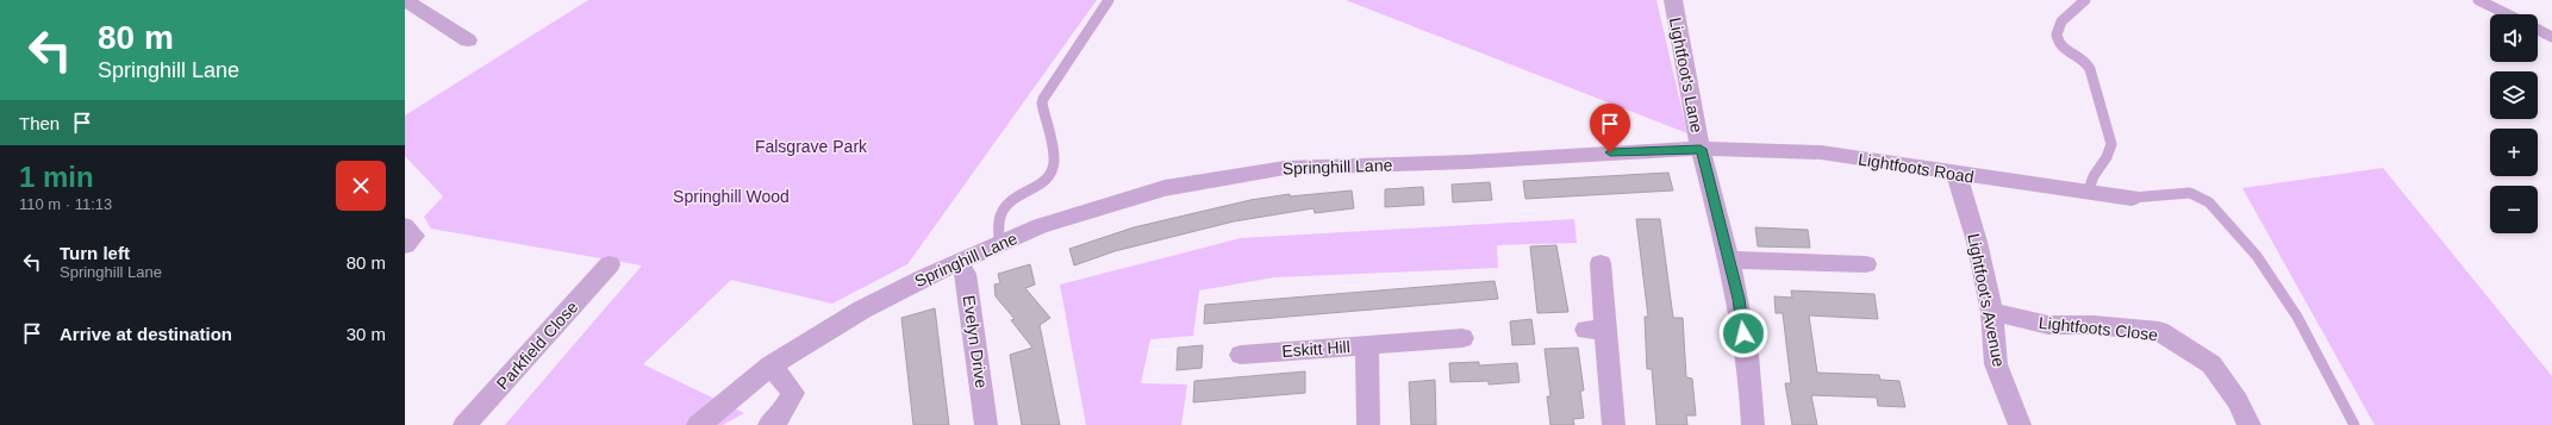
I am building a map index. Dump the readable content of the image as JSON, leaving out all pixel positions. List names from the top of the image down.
{
  "streets": {
    "street": [
      "Lightfoot's Lane",
      "Springhill Lane",
      "Lightfoots Road",
      "Lightfoot's Avenue",
      "Lightfoots Close",
      "Evelyn Drive",
      "Parkfield Close",
      "Eskitt Hill"
    ]
  },
  "crossings": [
    ["Lightfoot's Lane", "Springhill Lane"],
    ["Lightfoot's Lane", "Lightfoots Road"],
    ["Springhill Lane", "Lightfoots Road"],
    ["Springhill Lane", "Evelyn Drive"],
    ["Lightfoots Road", "Lightfoot's Avenue"],
    ["Lightfoot's Avenue", "Lightfoots Close"]
  ],
  "parks": ["Falsgrave Park", "Springhill Wood"],
  "page": {
    "turn": ["80 m", "Springhill Lane"],
    "map_buttons": ["+", "−"],
    "then": "Then",
    "heading": ["1 min", "110 m · 11:13"],
    "list": [
      {
        "name": "Turn left",
        "note": "Springhill Lane",
        "value": "80 m"
      },
      {
        "name": "Arrive at destination",
        "value": "30 m"
      }
    ]
  }
}
